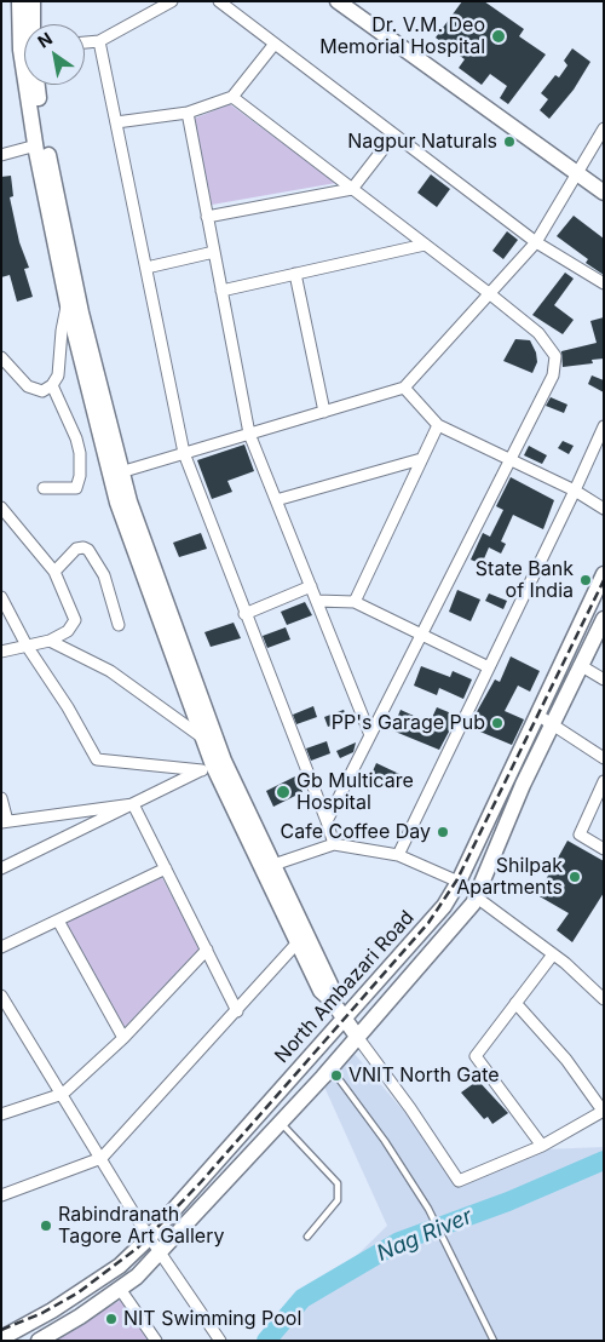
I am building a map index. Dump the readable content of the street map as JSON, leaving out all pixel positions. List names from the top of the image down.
{
  "streets": {
    "street": ["North Ambazari Road"]
  },
  "water": ["Nag River"],
  "places": [
    "Dr. V.M. Deo Memorial Hospital",
    "Nagpur Naturals",
    "State Bank of India",
    "PP's Garage Pub",
    "Gb Multicare Hospital",
    "Cafe Coffee Day",
    "Shilpak Apartments",
    "VNIT North Gate",
    "Rabindranath Tagore Art Gallery",
    "NIT Swimming Pool"
  ],
  "north": "top left"
}
